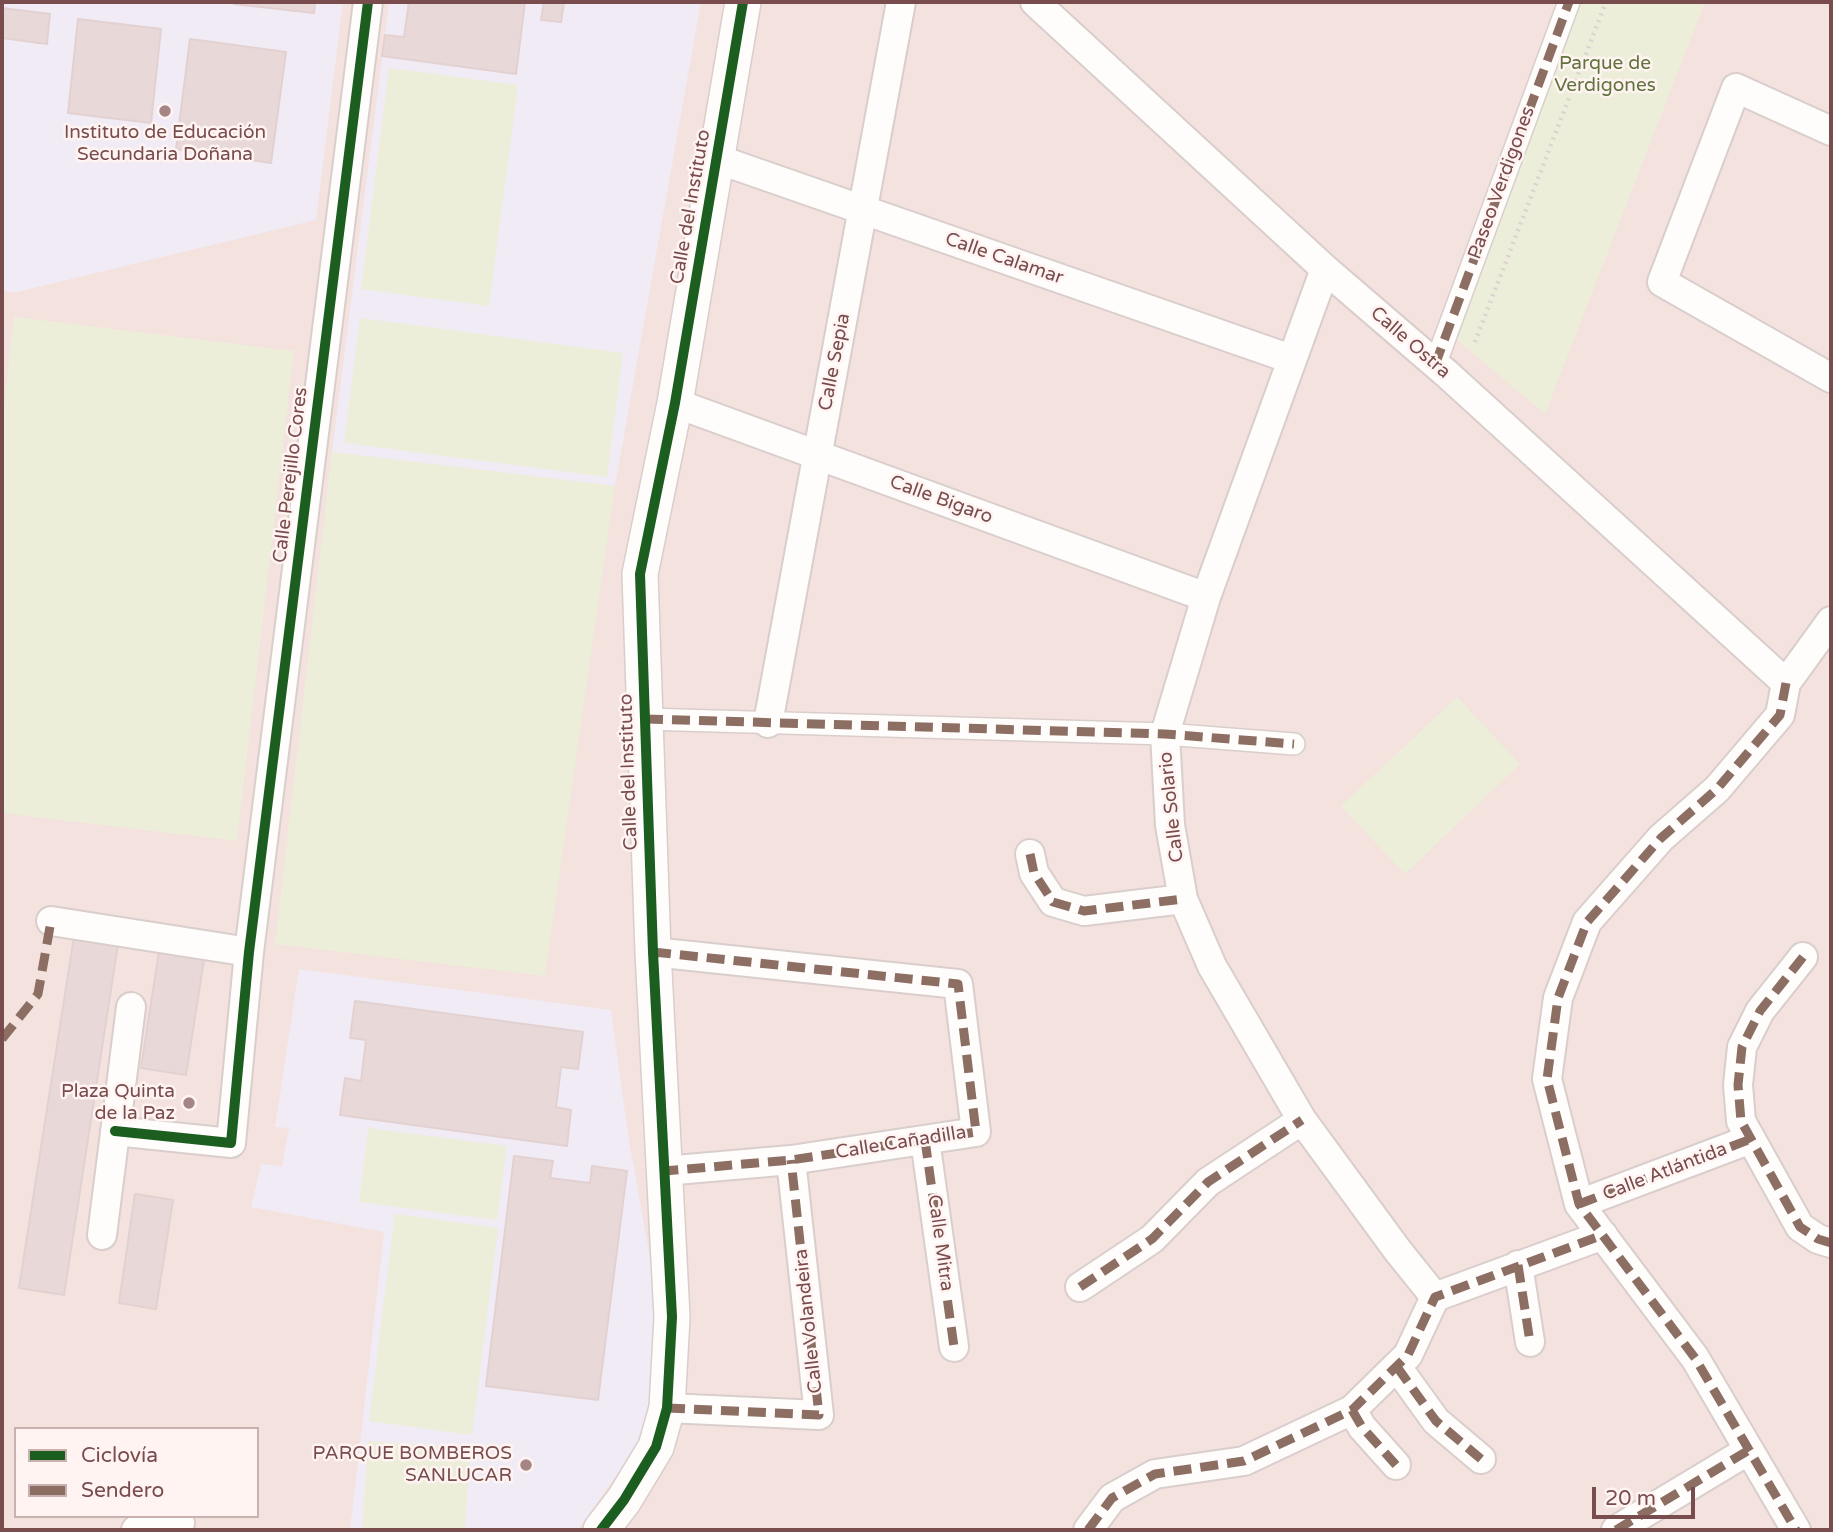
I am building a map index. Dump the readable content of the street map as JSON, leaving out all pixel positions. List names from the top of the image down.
{
  "streets": {
    "street": [
      "Paseo Verdigones",
      "Calle del Instituto",
      "Calle Calamar",
      "Calle Ostra",
      "Calle Sepia",
      "Calle Perejillo Cores",
      "Calle Bigaro",
      "Calle Solario",
      "Calle Cañadilla",
      "Calle Atlántida",
      "Calle Mitra",
      "Calle Volandeira"
    ]
  },
  "crossings": [
    ["Paseo Verdigones", "Calle Ostra"],
    ["Calle del Instituto", "Calle Calamar"],
    ["Calle del Instituto", "Calle Bigaro"],
    ["Calle del Instituto", "Calle Cañadilla"],
    ["Calle del Instituto", "Calle Volandeira"],
    ["Calle Calamar", "Calle Sepia"],
    ["Calle Calamar", "Calle Solario"],
    ["Calle Ostra", "Calle Solario"],
    ["Calle Sepia", "Calle Bigaro"],
    ["Calle Bigaro", "Calle Solario"],
    ["Calle Cañadilla", "Calle Mitra"],
    ["Calle Cañadilla", "Calle Volandeira"]
  ],
  "parks": ["Parque de Verdigones"],
  "places": ["Instituto de Educación Secundaria Doñana", "Plaza Quinta de la Paz", "PARQUE BOMBEROS SANLUCAR"],
  "legend": ["Ciclovía", "Sendero"],
  "scale_bar": "20 m"
}
